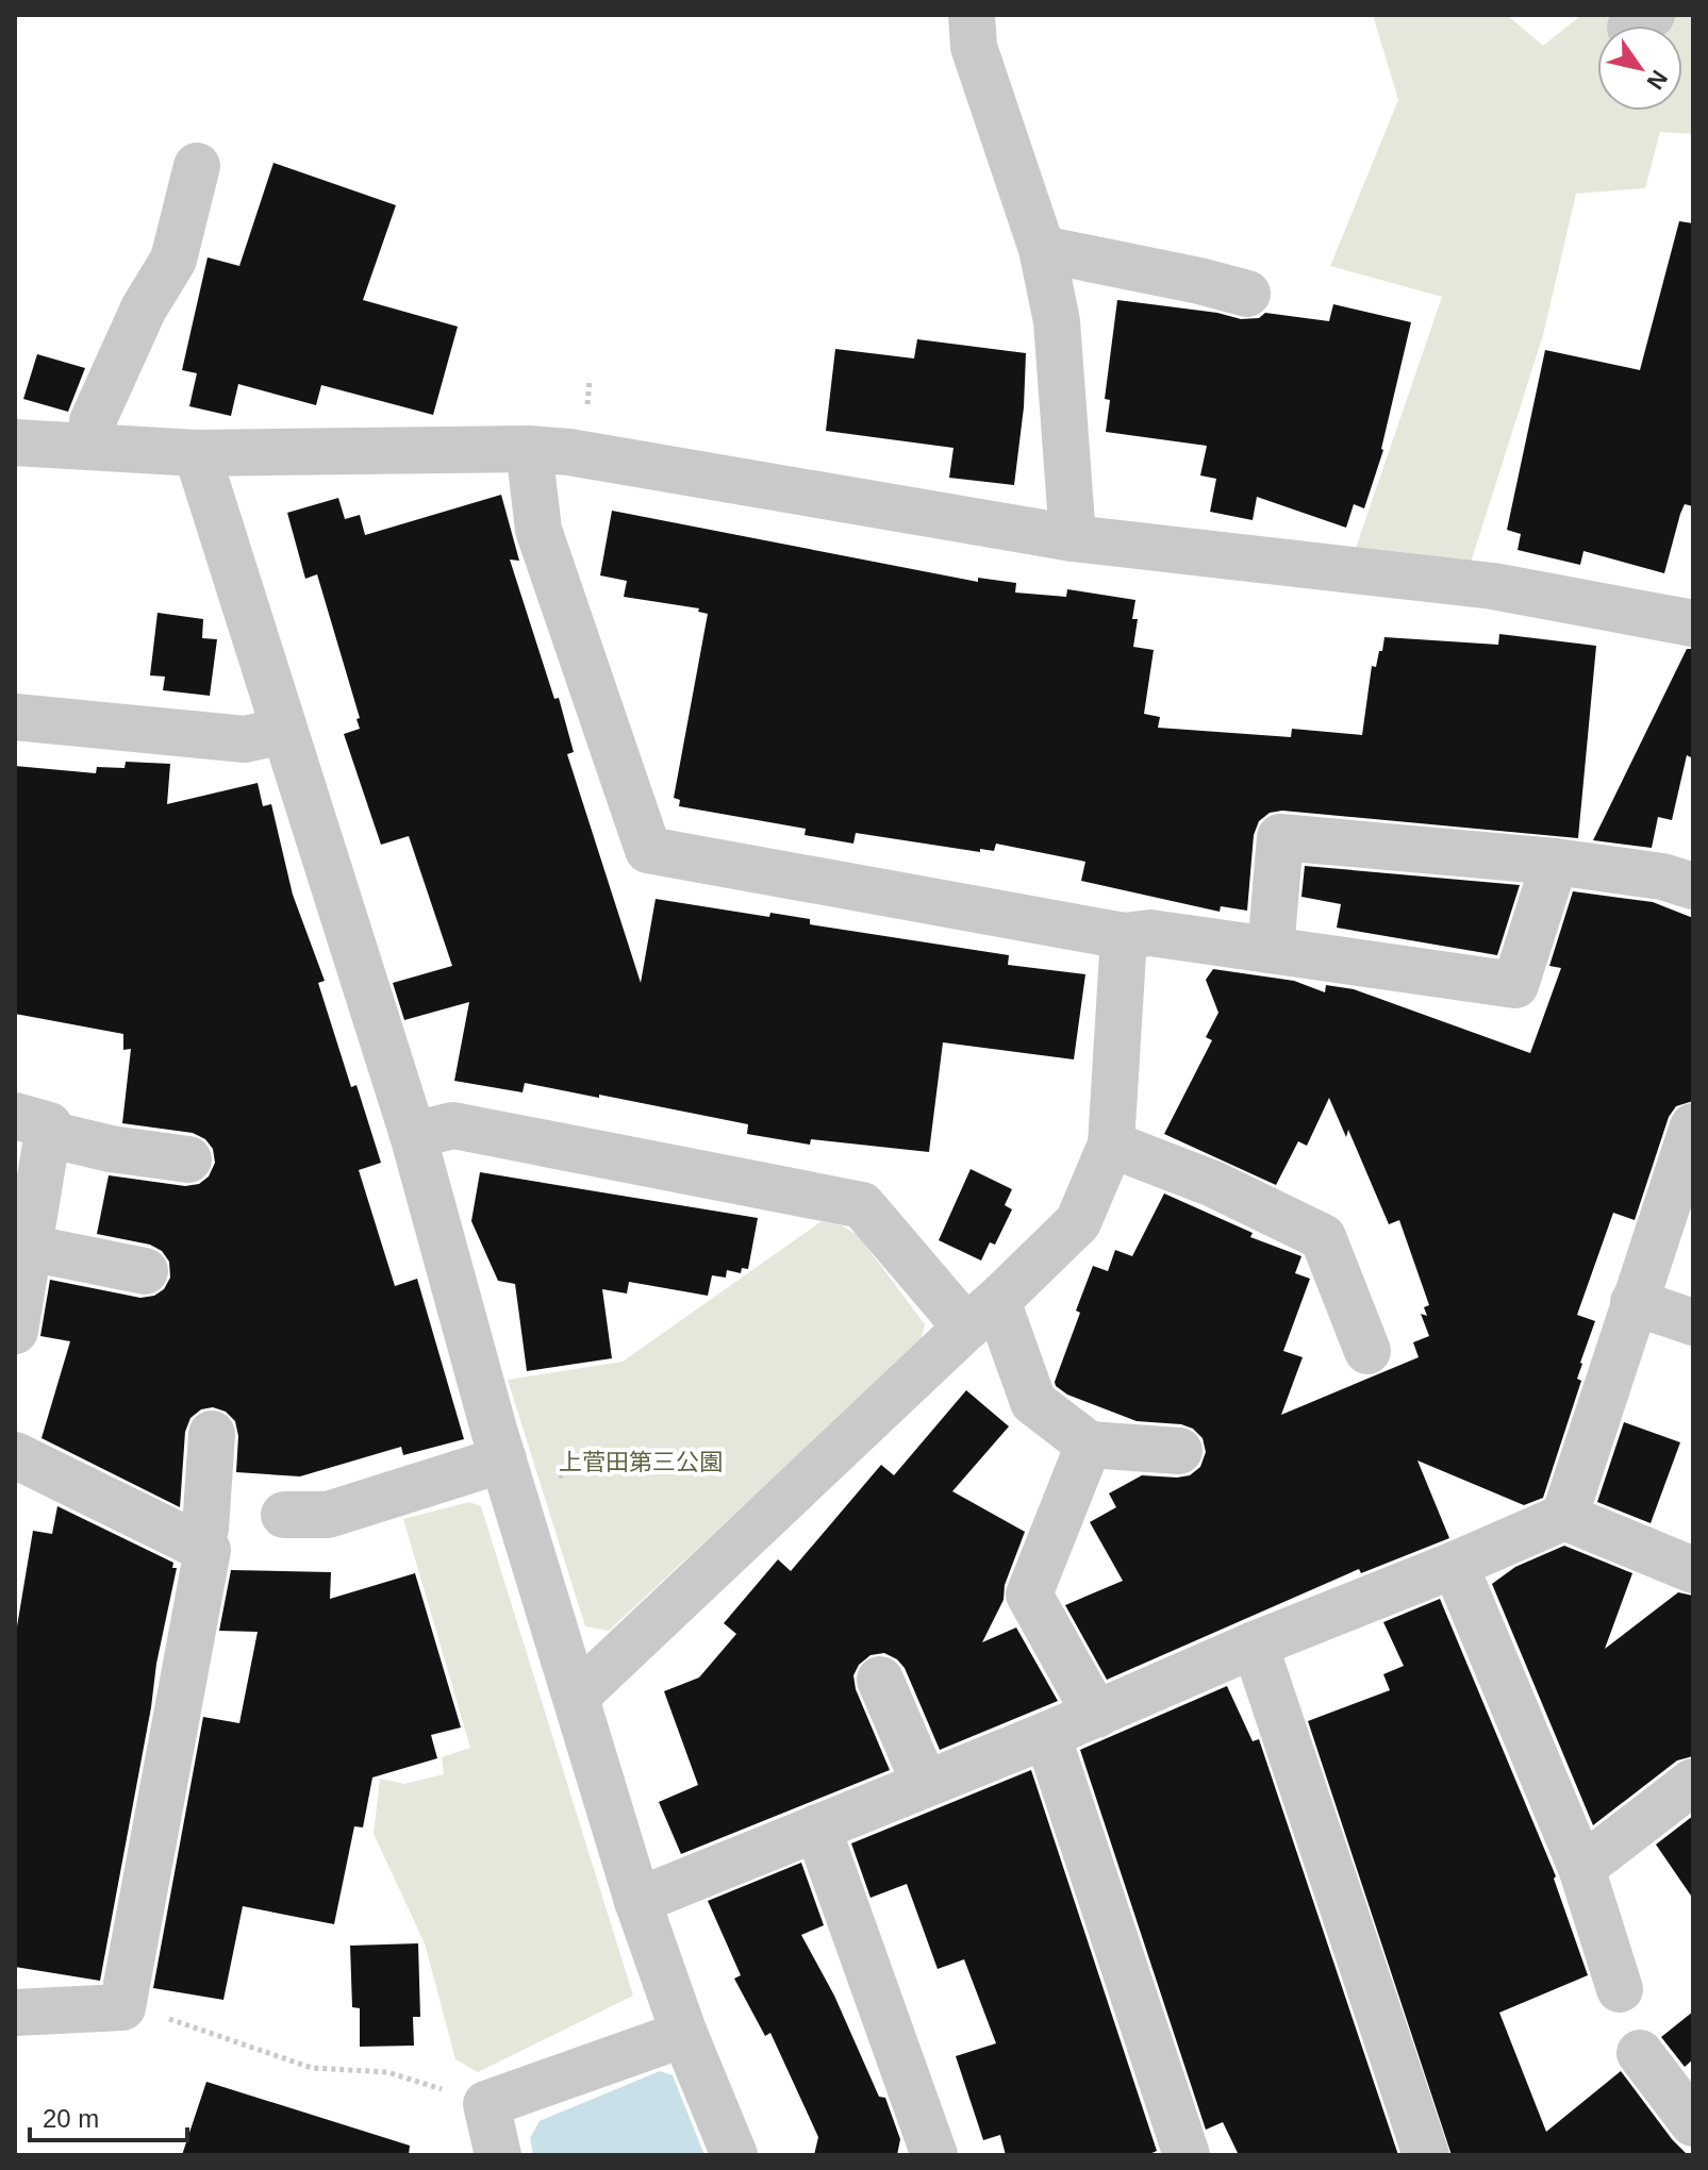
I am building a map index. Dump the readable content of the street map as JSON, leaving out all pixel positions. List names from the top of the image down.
{
  "parks": ["上菅田第三公園"],
  "scale_bar": "20 m",
  "north": "bottom right"
}
